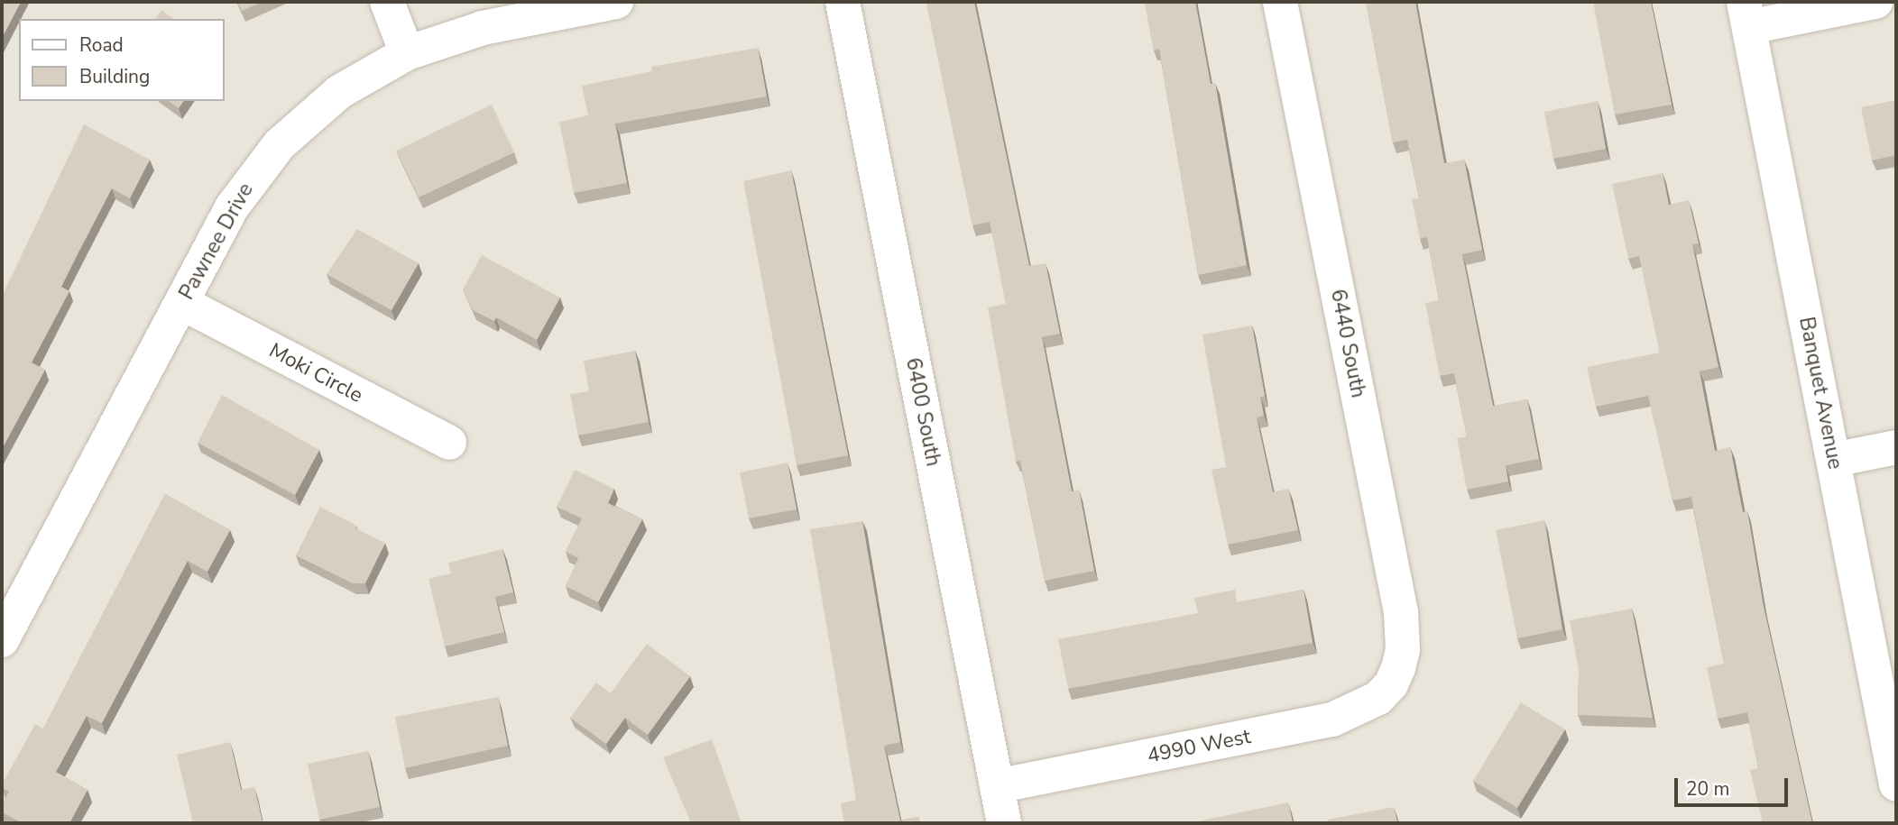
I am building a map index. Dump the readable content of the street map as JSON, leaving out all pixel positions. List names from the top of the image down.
{
  "streets": {
    "street": [
      "Pawnee Drive",
      "6440 South",
      "Moki Circle",
      "Banquet Avenue",
      "6400 South",
      "4990 West"
    ]
  },
  "crossings": [
    ["Pawnee Drive", "Moki Circle"],
    ["6440 South", "4990 West"],
    ["6400 South", "4990 West"]
  ],
  "legend": ["Road", "Building"],
  "scale_bar": "20 m"
}
